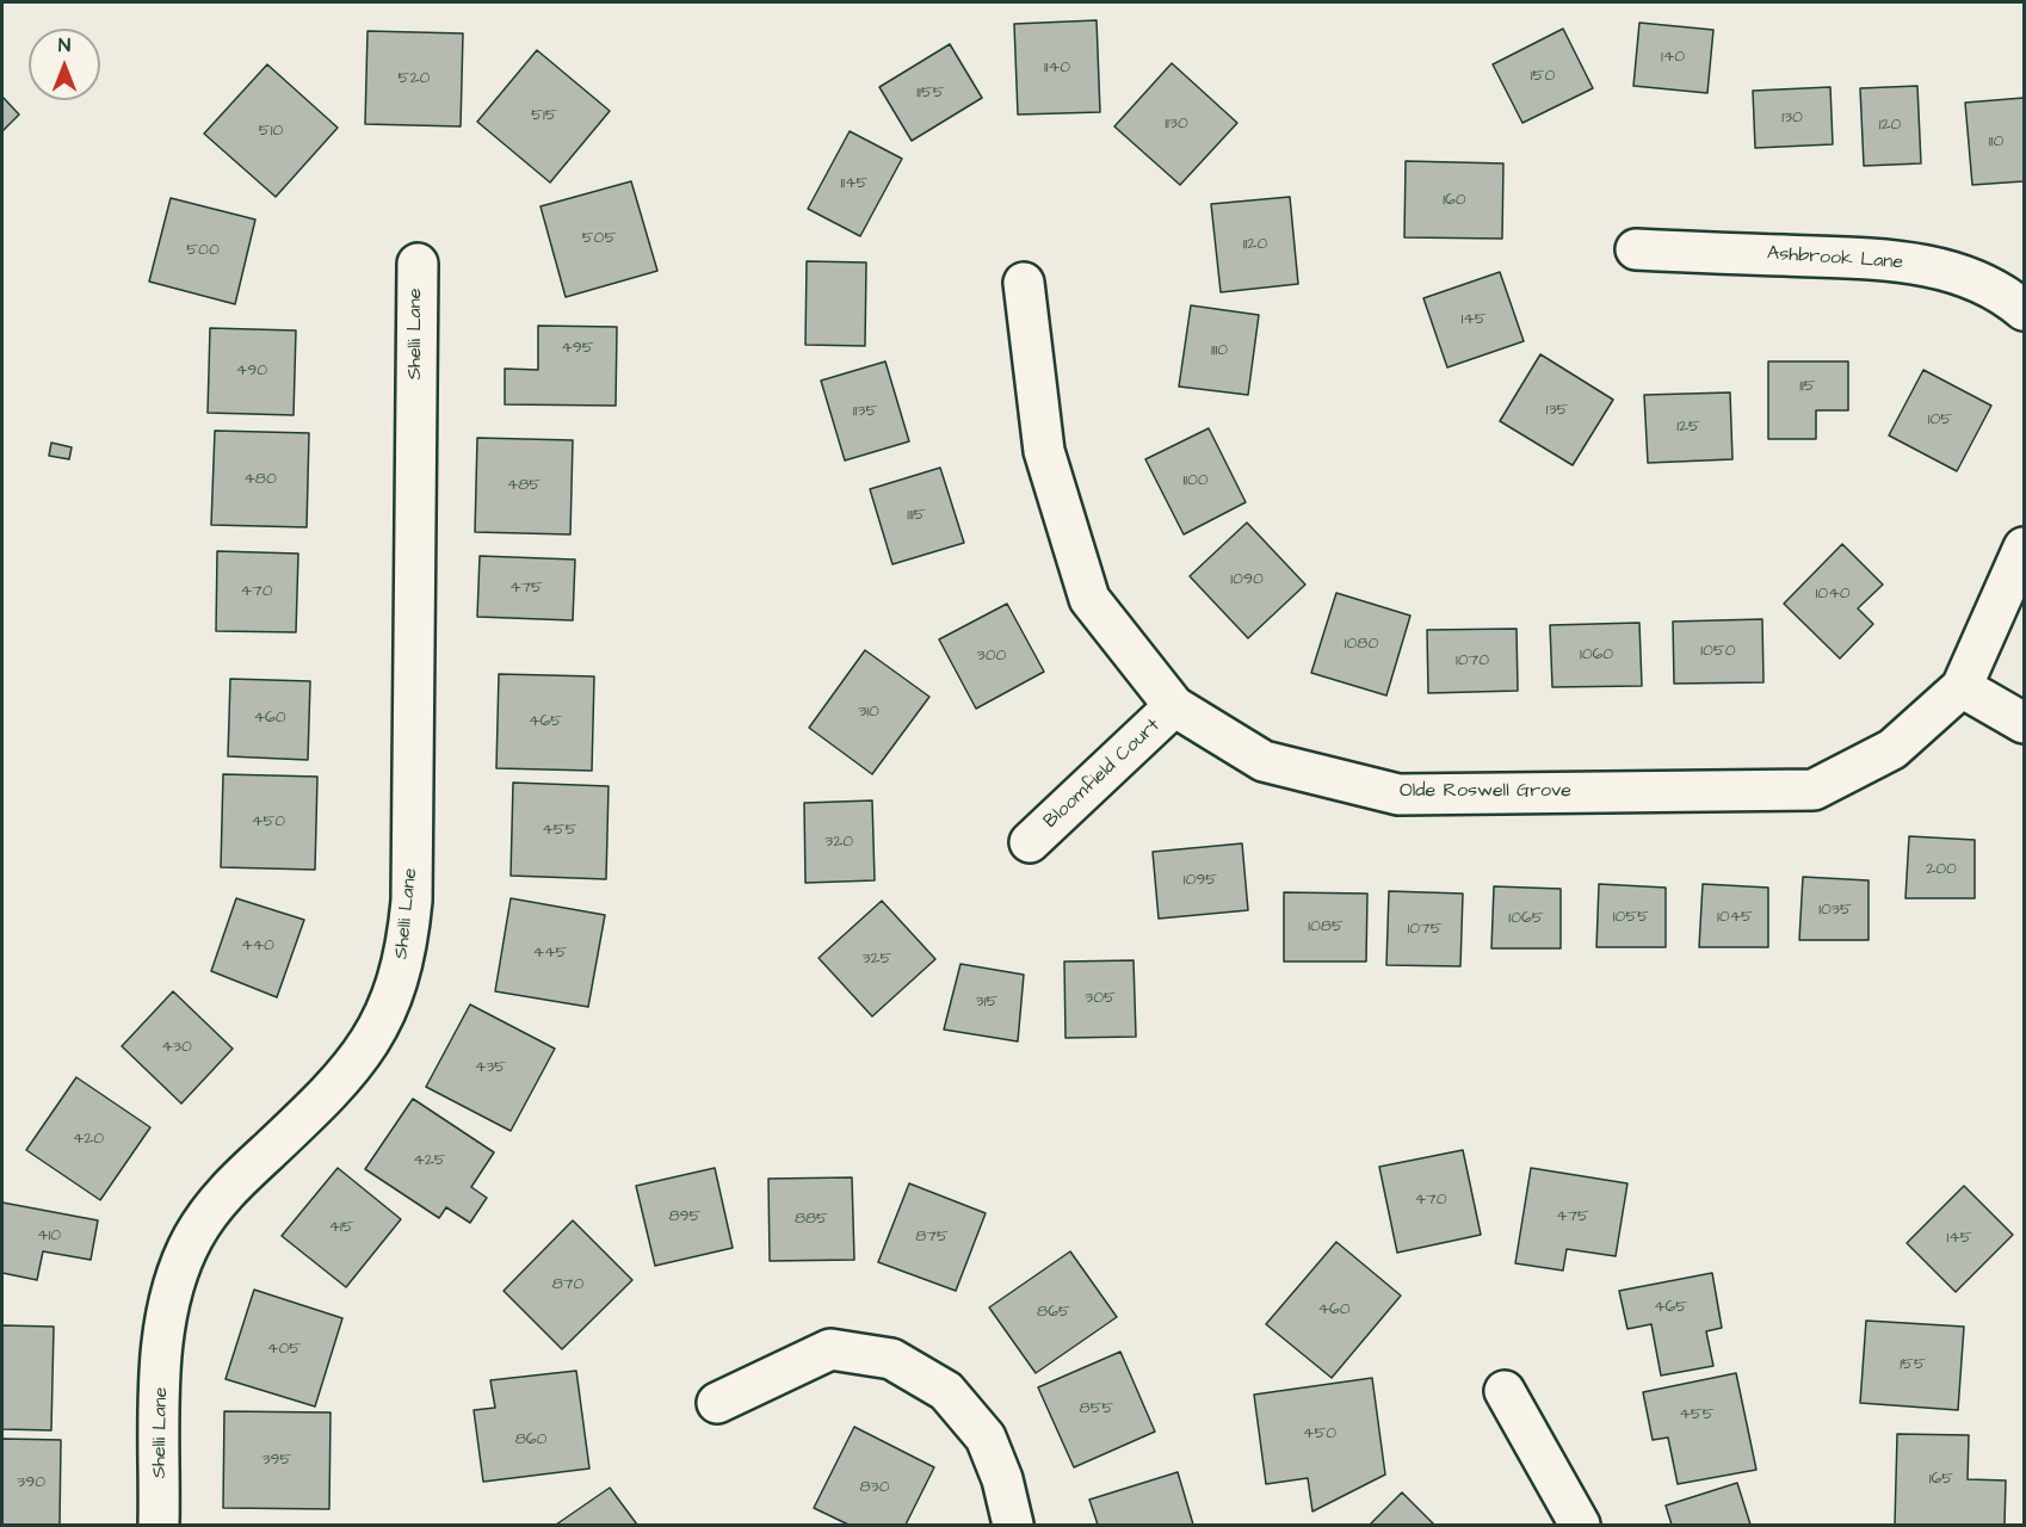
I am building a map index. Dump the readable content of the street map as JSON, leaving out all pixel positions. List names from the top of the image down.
{
  "streets": {
    "street": [
      "Ashbrook Lane",
      "Shelli Lane",
      "Bloomfield Court",
      "Olde Roswell Grove"
    ]
  },
  "crossings": [
    ["Bloomfield Court", "Olde Roswell Grove"]
  ],
  "house_numbers": [
    "140",
    "1140",
    "150",
    "520",
    "1155",
    "515",
    "130",
    "1130",
    "120",
    "510",
    "110",
    "1145",
    "160",
    "505",
    "1120",
    "500",
    "145",
    "495",
    "1110",
    "490",
    "115",
    "135",
    "1135",
    "105",
    "125",
    "480",
    "1100",
    "485",
    "1115",
    "1090",
    "475",
    "470",
    "1040",
    "1080",
    "1050",
    "1060",
    "300",
    "1070",
    "310",
    "460",
    "465",
    "450",
    "455",
    "320",
    "200",
    "1095",
    "1035",
    "1055",
    "1045",
    "1065",
    "1085",
    "1075",
    "440",
    "445",
    "325",
    "305",
    "315",
    "430",
    "435",
    "420",
    "425",
    "470",
    "895",
    "475",
    "885",
    "415",
    "410",
    "875",
    "145",
    "870",
    "465",
    "460",
    "865",
    "405",
    "155",
    "855",
    "455",
    "450",
    "860",
    "395",
    "165",
    "390",
    "830"
  ],
  "north": "top"
}
